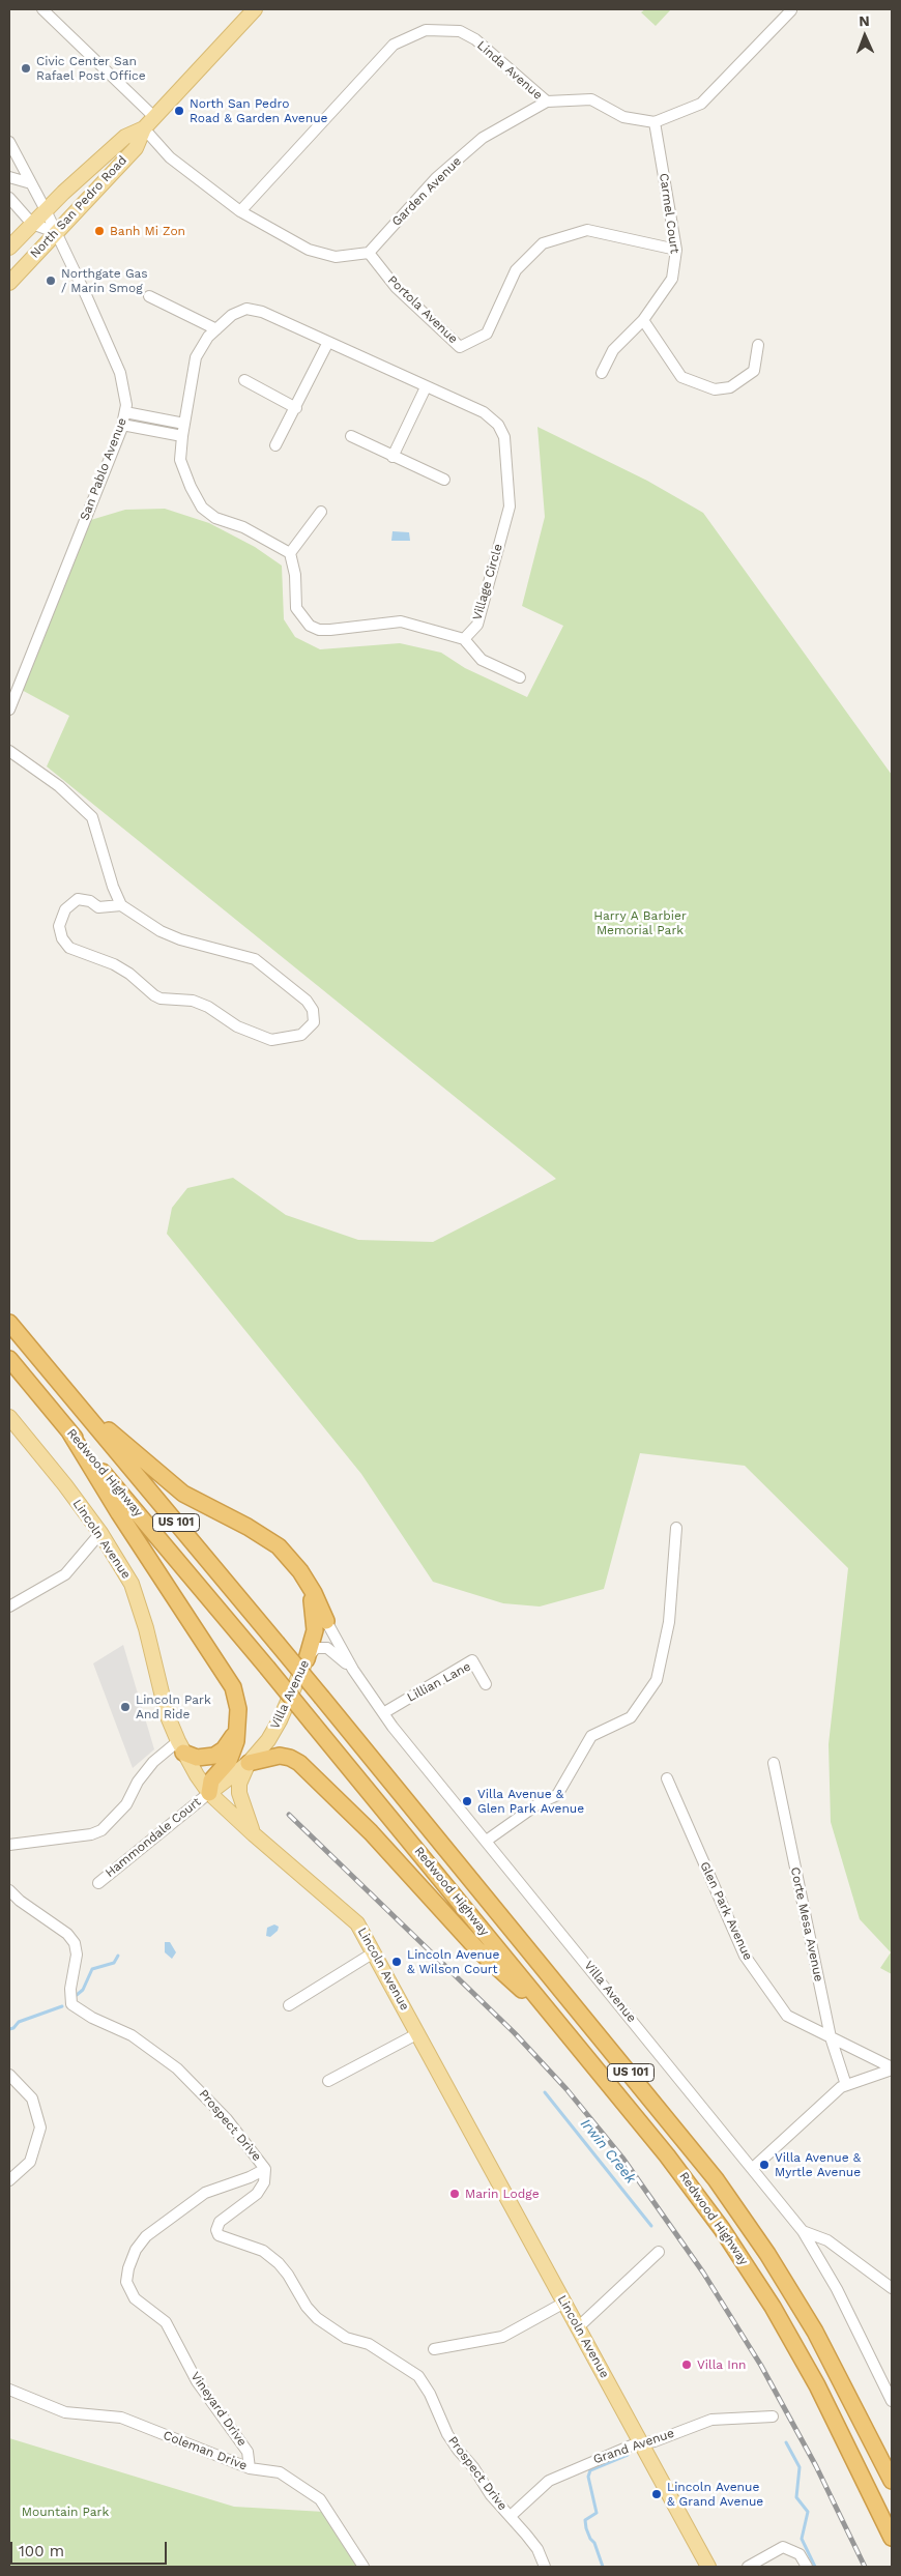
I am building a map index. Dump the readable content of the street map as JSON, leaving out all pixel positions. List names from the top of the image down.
{
  "streets": {
    "highway": ["Redwood Highway", "US 101"],
    "main road": ["North San Pedro Road", "Lincoln Avenue", "Villa Avenue"],
    "street": [
      "Linda Avenue",
      "Garden Avenue",
      "Carmel Court",
      "Portola Avenue",
      "San Pablo Avenue",
      "Village Circle",
      "Lillian Lane",
      "Hammondale Court",
      "Glen Park Avenue",
      "Corte Mesa Avenue",
      "Prospect Drive",
      "Vineyard Drive",
      "Grand Avenue",
      "Coleman Drive"
    ]
  },
  "crossings": [
    ["Linda Avenue", "Garden Avenue"],
    ["Garden Avenue", "Carmel Court"],
    ["Garden Avenue", "Portola Avenue"],
    ["North San Pedro Road", "San Pablo Avenue"],
    ["Carmel Court", "Portola Avenue"],
    ["Lincoln Avenue", "Villa Avenue"],
    ["Lincoln Avenue", "Hammondale Court"],
    ["Lincoln Avenue", "Grand Avenue"],
    ["Lillian Lane", "Villa Avenue"],
    ["Villa Avenue", "Hammondale Court"],
    ["Glen Park Avenue", "Corte Mesa Avenue"],
    ["Prospect Drive", "Vineyard Drive"],
    ["Prospect Drive", "Grand Avenue"],
    ["Vineyard Drive", "Coleman Drive"]
  ],
  "water": ["Irwin Creek"],
  "parks": ["Harry A Barbier Memorial Park", "Mountain Park"],
  "places": [
    "Civic Center San Rafael Post Office",
    "North San Pedro Road & Garden Avenue",
    "Banh Mi Zon",
    "Northgate Gas / Marin Smog",
    "Lincoln Park And Ride",
    "Villa Avenue & Glen Park Avenue",
    "Lincoln Avenue & Wilson Court",
    "Villa Avenue & Myrtle Avenue",
    "Marin Lodge",
    "Villa Inn",
    "Lincoln Avenue & Grand Avenue"
  ],
  "scale_bar": "100 m",
  "north": "top"
}
